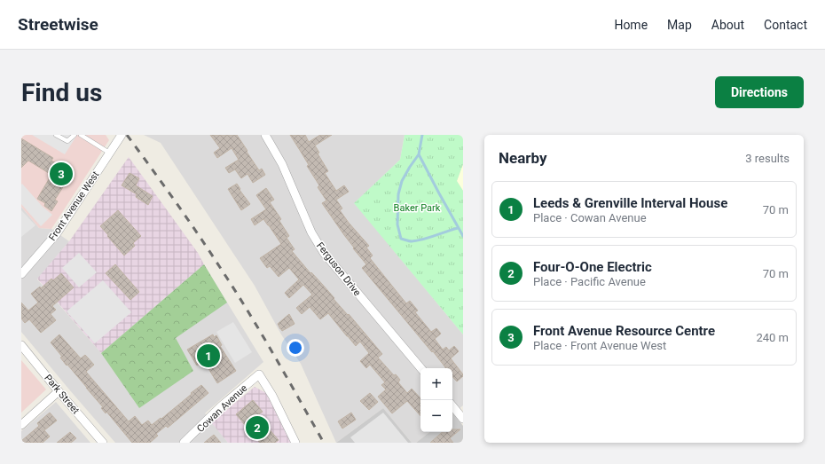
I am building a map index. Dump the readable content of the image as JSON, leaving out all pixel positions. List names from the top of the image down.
{
  "streets": {
    "street": [
      "Front Avenue West",
      "Ferguson Drive",
      "Park Street",
      "Cowan Avenue"
    ]
  },
  "parks": ["Baker Park"],
  "page": {
    "header": "Streetwise",
    "nav": [
      "Home",
      "Map",
      "About",
      "Contact"
    ],
    "buttons": "Directions",
    "title": "Find us",
    "heading": ["Nearby", "3 results"],
    "pins": ["3", "1", "2"],
    "list": [
      {
        "mark": "1",
        "name": "Leeds & Grenville Interval House",
        "note": "Place · Cowan Avenue",
        "value": "70 m"
      },
      {
        "mark": "2",
        "name": "Four-O-One Electric",
        "note": "Place · Pacific Avenue",
        "value": "70 m"
      },
      {
        "mark": "3",
        "name": "Front Avenue Resource Centre",
        "note": "Place · Front Avenue West",
        "value": "240 m"
      }
    ],
    "map_buttons": ["+", "−"]
  }
}
